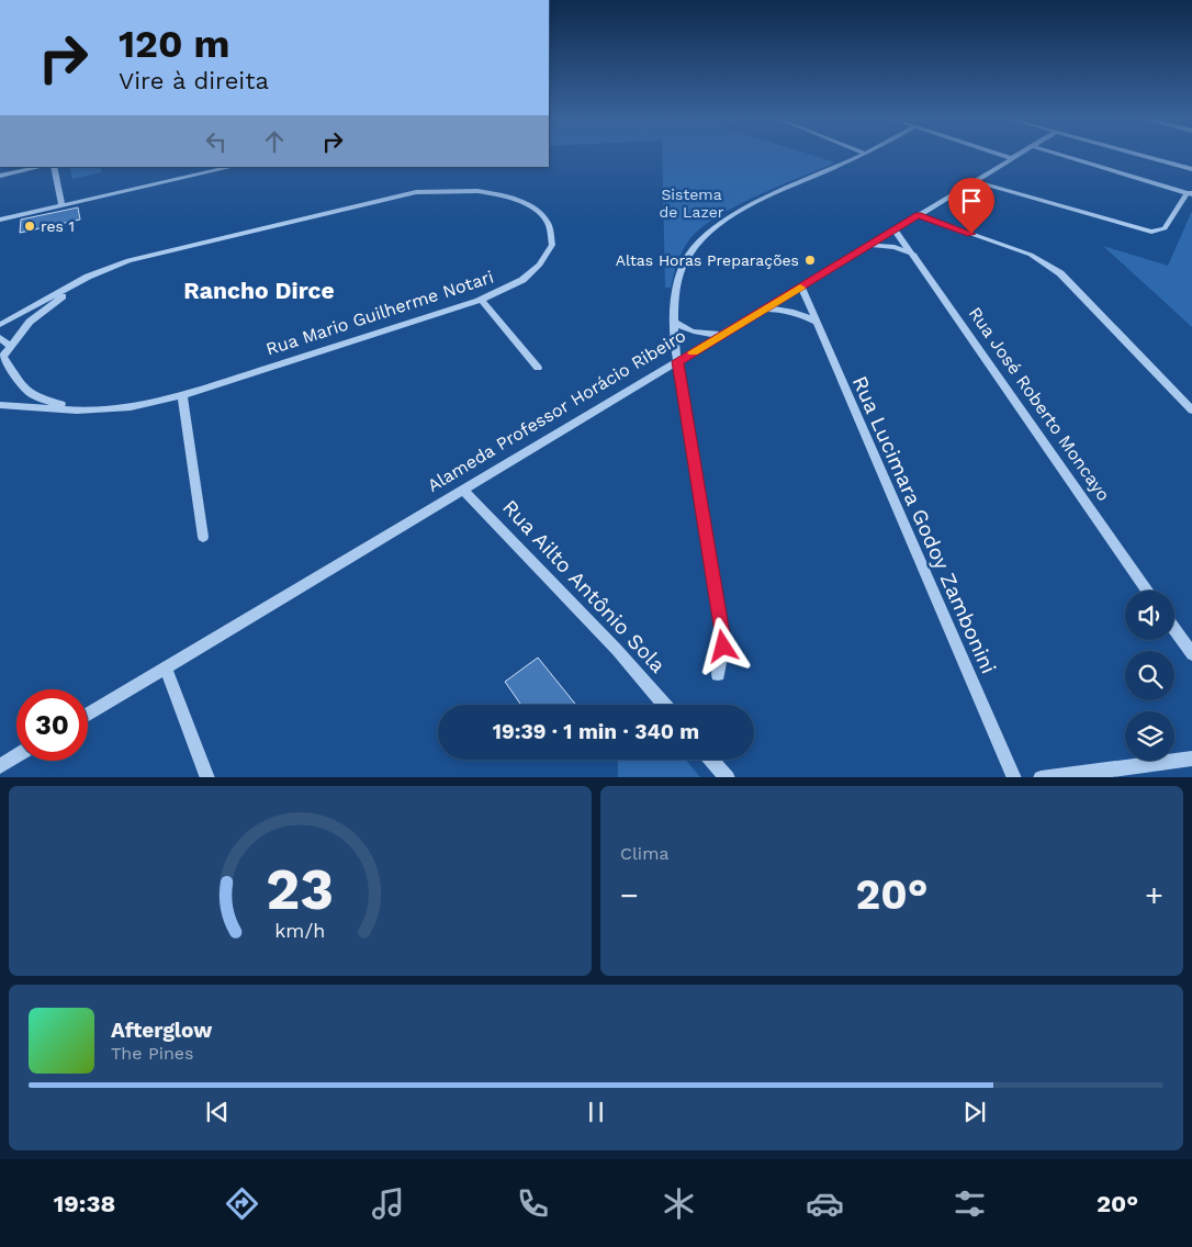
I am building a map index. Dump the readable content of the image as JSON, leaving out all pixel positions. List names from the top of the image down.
{
  "streets": {
    "street": [
      "Rua Mario Guilherme Notari",
      "Rua José Roberto Moncayo",
      "Alameda Professor Horácio Ribeiro",
      "Rua Lucimara Godoy Zambonini",
      "Rua Ailto Antônio Sola"
    ]
  },
  "crossings": [
    ["Rua José Roberto Moncayo", "Alameda Professor Horácio Ribeiro"],
    ["Alameda Professor Horácio Ribeiro", "Rua Lucimara Godoy Zambonini"],
    ["Alameda Professor Horácio Ribeiro", "Rua Ailto Antônio Sola"]
  ],
  "districts": ["Rancho Dirce"],
  "parks": ["Sistema de Lazer"],
  "places": ["res 1", "Altas Horas Preparações"],
  "page": {
    "turn": ["120 m", "Vire à direita"],
    "limit": "30",
    "trip": "19:39 · 1 min · 340 m",
    "tile": "Clima",
    "heat": ["−", "20°", "+"],
    "song": ["Afterglow", "The Pines"],
    "tabs": ["19:38", "20°"],
    "gauge": ["23", "km/h"]
  }
}
